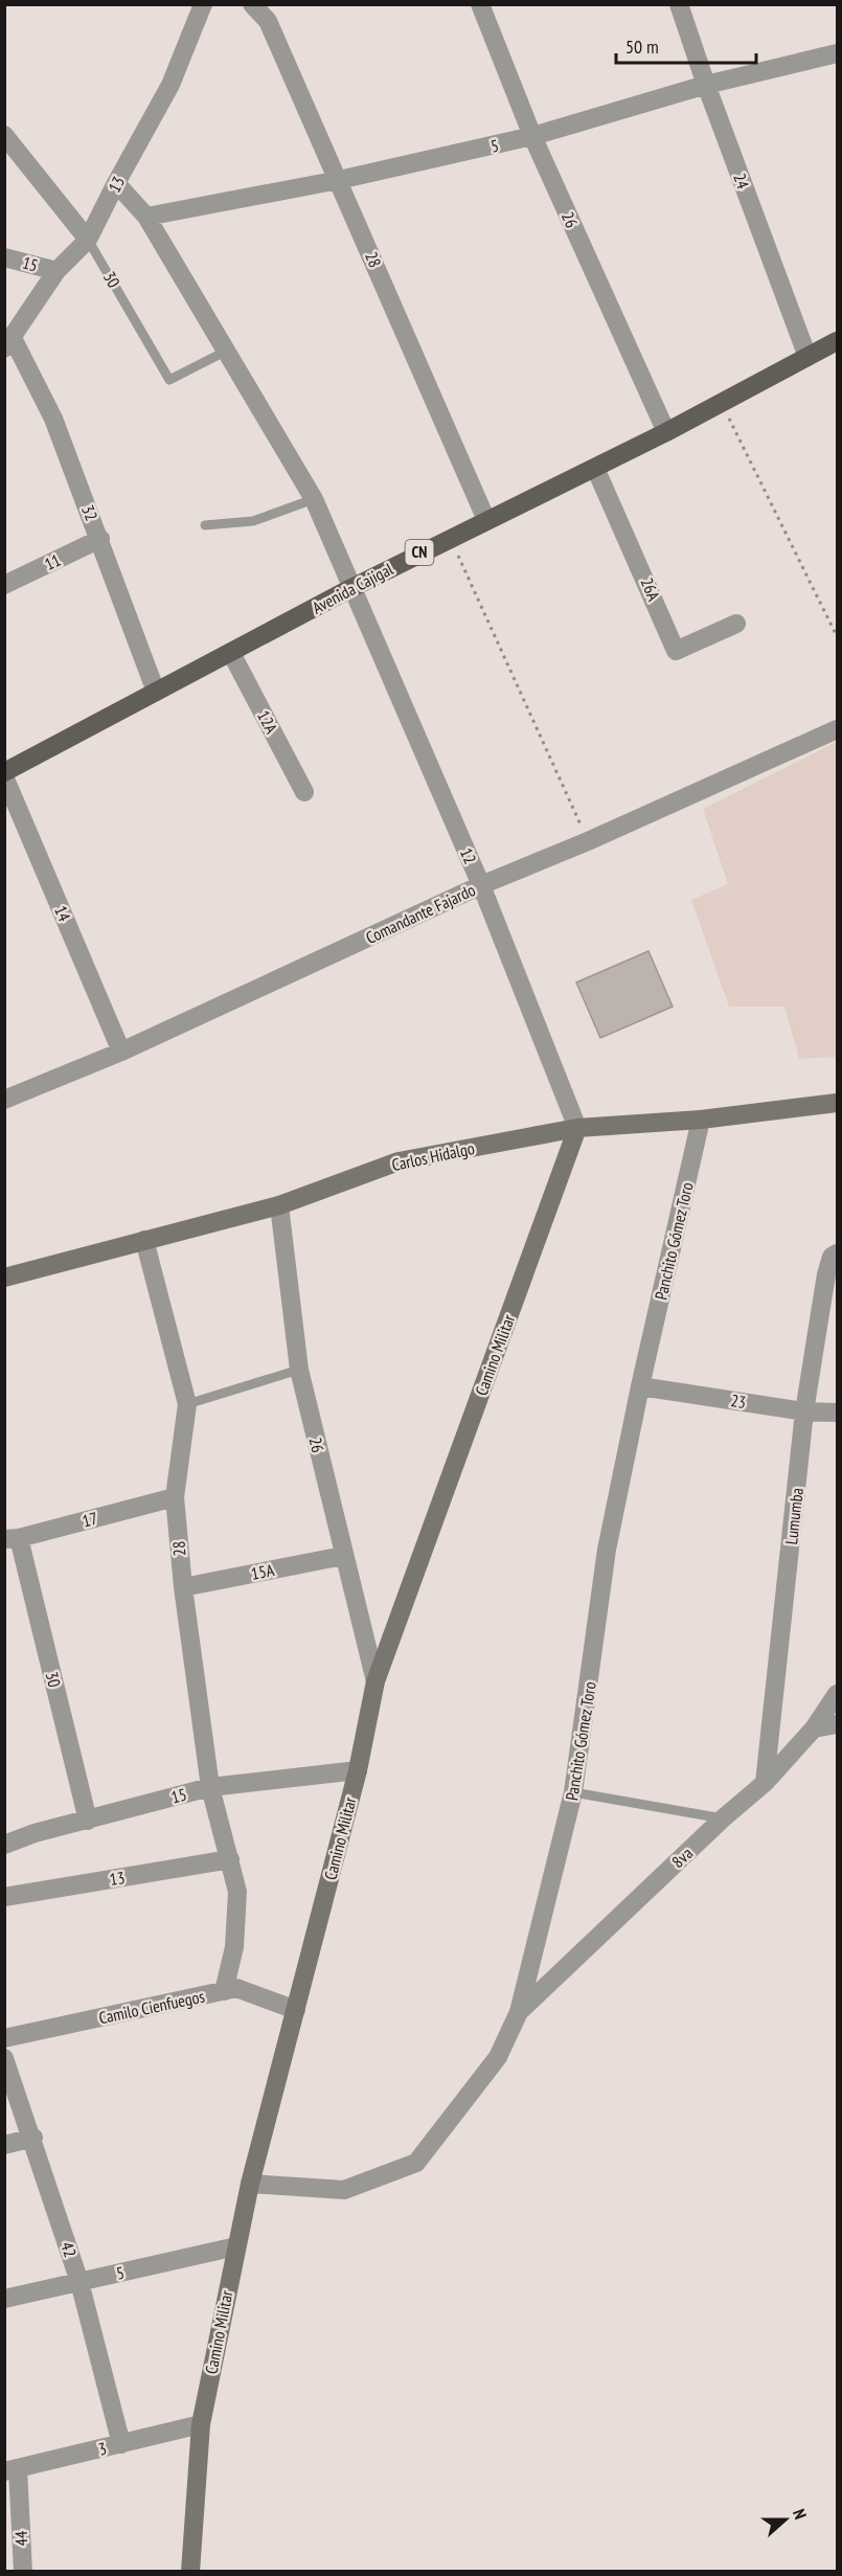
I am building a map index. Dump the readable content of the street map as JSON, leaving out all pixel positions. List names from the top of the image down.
{
  "streets": {
    "main road": [
      "CN",
      "Avenida Cajigal",
      "Carlos Hidalgo",
      "Camino Militar"
    ],
    "street": [
      "5",
      "24",
      "13",
      "26",
      "28",
      "15",
      "30",
      "32",
      "11",
      "26A",
      "12A",
      "12",
      "14",
      "Comandante Fajardo",
      "Panchito Gómez Toro",
      "23",
      "Lumumba",
      "17",
      "15A",
      "8va",
      "Camilo Cienfuegos",
      "42",
      "3",
      "44"
    ]
  },
  "crossings": [
    ["5", "24"],
    ["5", "26"],
    ["5", "28"],
    ["5", "Camino Militar"],
    ["5", "42"],
    ["24", "Avenida Cajigal"],
    ["13", "28"],
    ["13", "15"],
    ["13", "30"],
    ["13", "32"],
    ["26", "Avenida Cajigal"],
    ["26", "Carlos Hidalgo"],
    ["26", "Camino Militar"],
    ["26", "15A"],
    ["28", "15"],
    ["28", "Avenida Cajigal"],
    ["28", "Carlos Hidalgo"],
    ["28", "17"],
    ["28", "15A"],
    ["28", "Camilo Cienfuegos"],
    ["15", "30"],
    ["15", "Camino Militar"],
    ["30", "17"],
    ["32", "11"],
    ["32", "Avenida Cajigal"],
    ["Avenida Cajigal", "26A"],
    ["Avenida Cajigal", "12A"],
    ["Avenida Cajigal", "12"],
    ["Avenida Cajigal", "14"],
    ["12", "Comandante Fajardo"],
    ["12", "Carlos Hidalgo"],
    ["12", "Camino Militar"],
    ["14", "Comandante Fajardo"],
    ["Carlos Hidalgo", "Panchito Gómez Toro"],
    ["Carlos Hidalgo", "Camino Militar"],
    ["Panchito Gómez Toro", "Camino Militar"],
    ["Panchito Gómez Toro", "23"],
    ["Panchito Gómez Toro", "8va"],
    ["Camino Militar", "Camilo Cienfuegos"],
    ["Camino Militar", "3"],
    ["23", "Lumumba"],
    ["Lumumba", "8va"],
    ["42", "3"],
    ["3", "44"]
  ],
  "scale_bar": "50 m",
  "north": "right"
}
